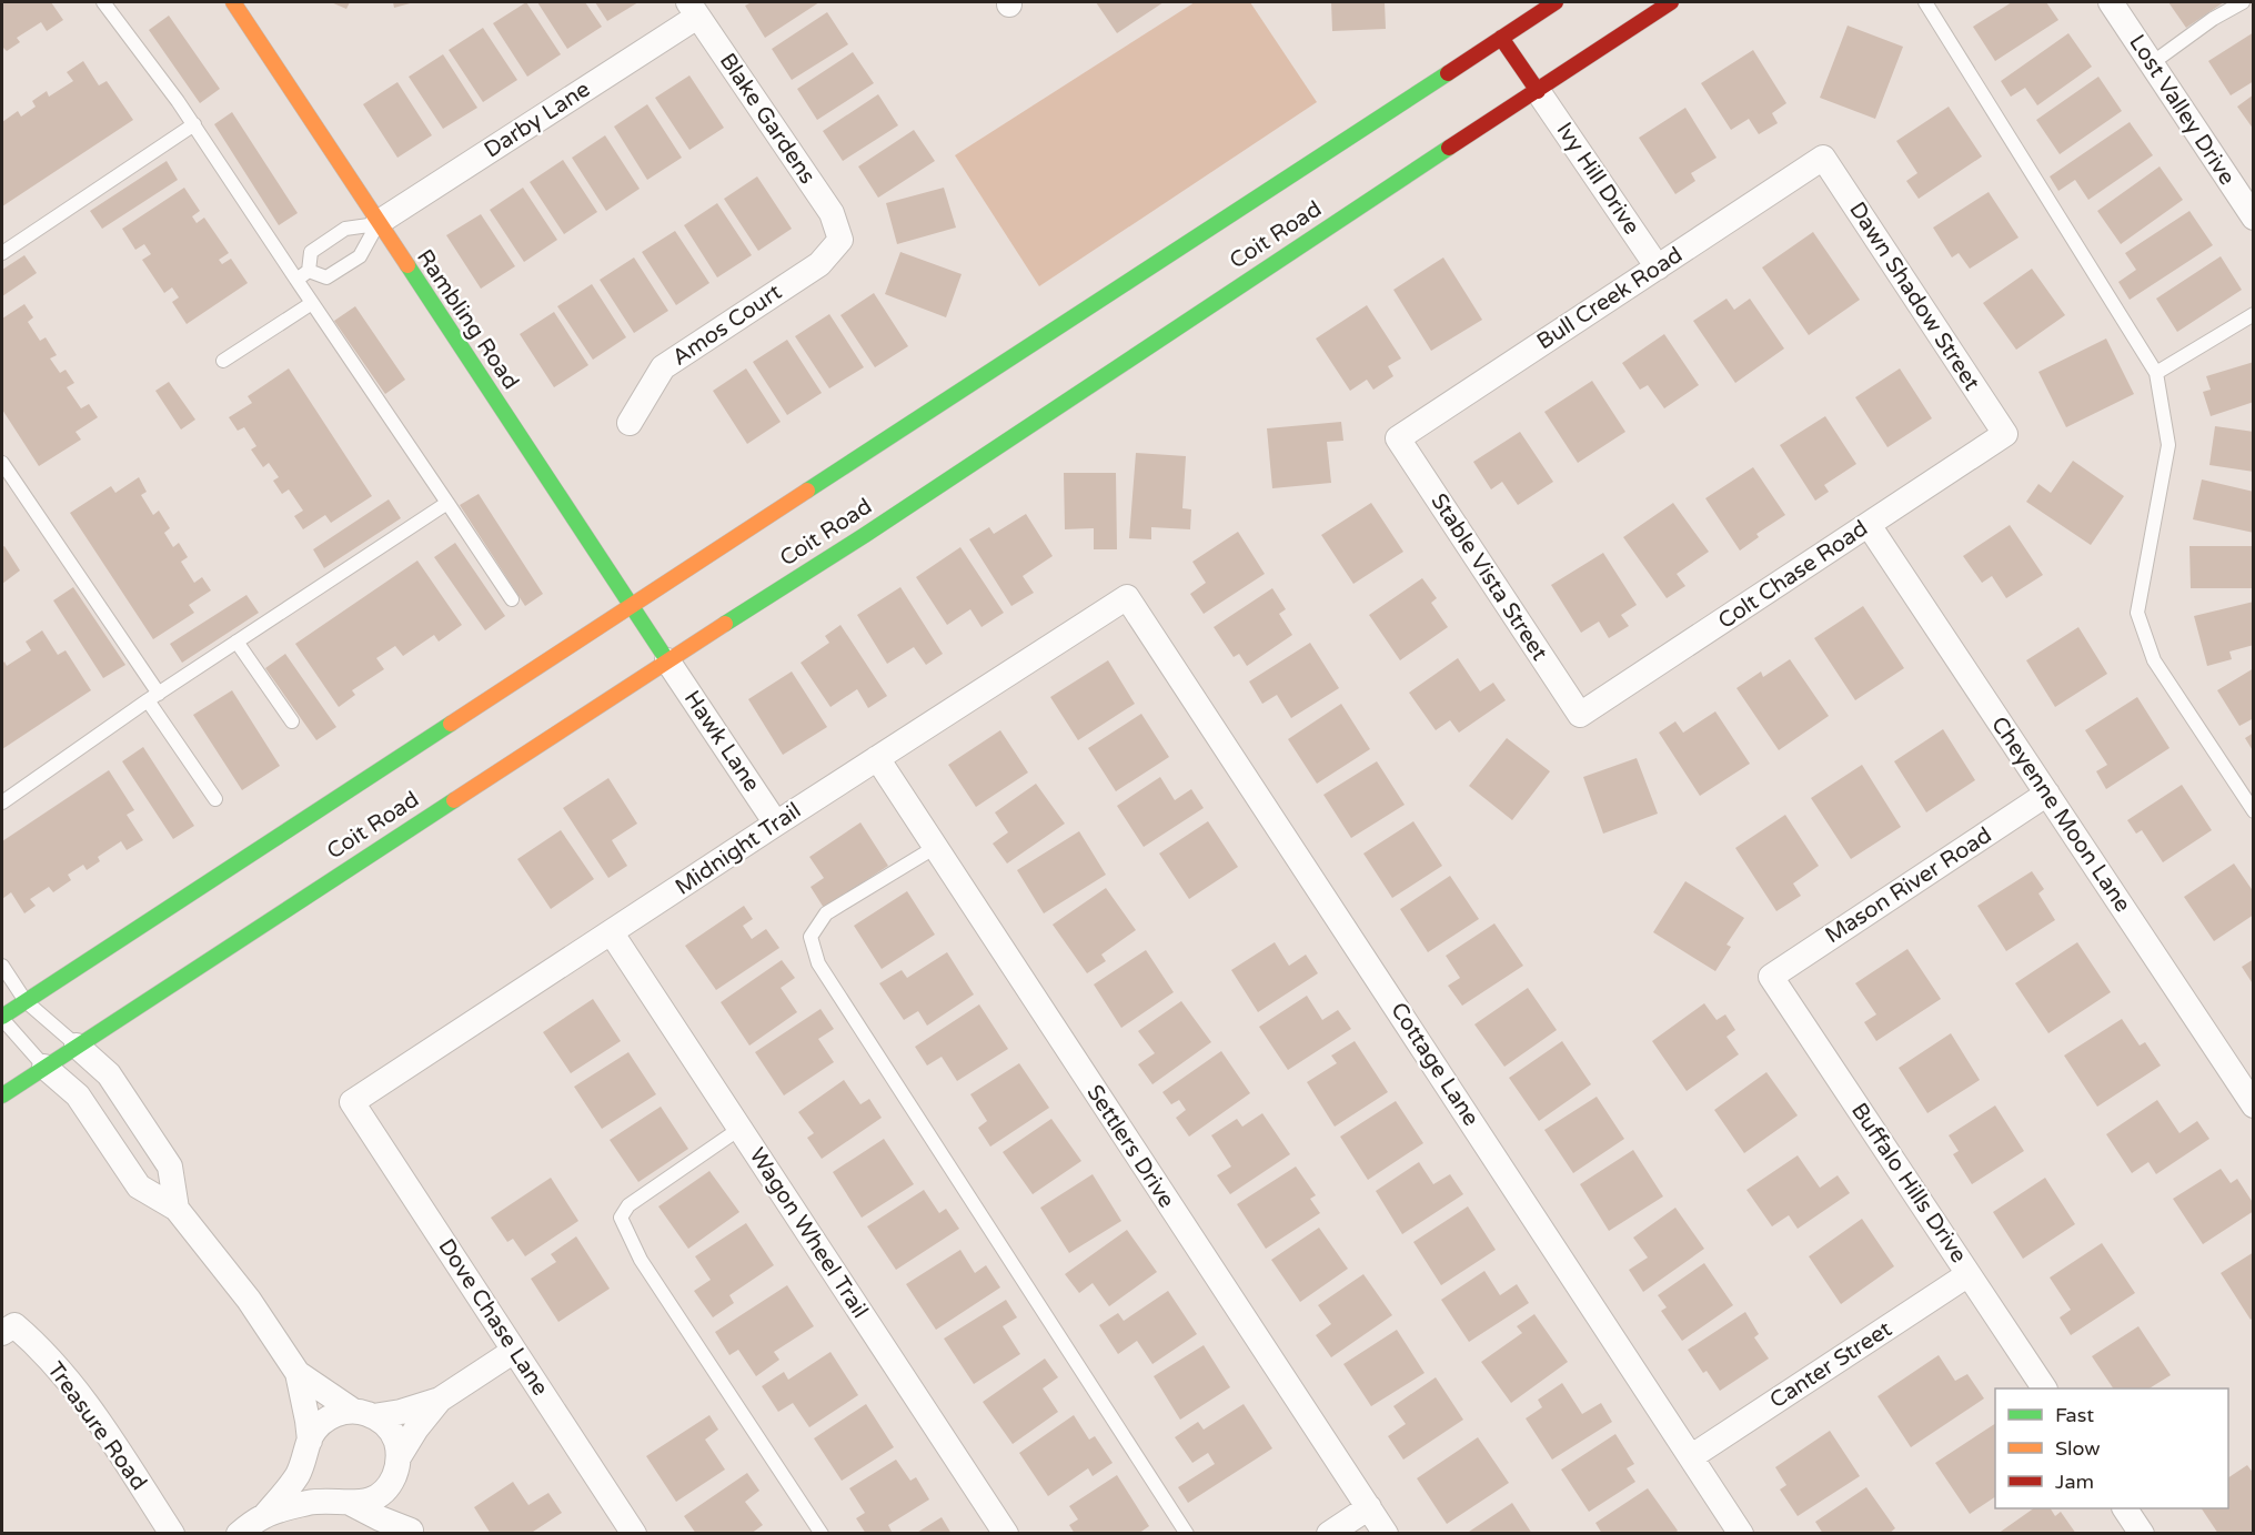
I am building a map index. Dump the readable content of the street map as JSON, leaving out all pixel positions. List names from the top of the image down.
{
  "streets": {
    "main road": ["Coit Road", "Rambling Road"],
    "street": [
      "Lost Valley Drive",
      "Blake Gardens",
      "Darby Lane",
      "Ivy Hill Drive",
      "Dawn Shadow Street",
      "Bull Creek Road",
      "Amos Court",
      "Colt Chase Road",
      "Stable Vista Street",
      "Hawk Lane",
      "Cheyenne Moon Lane",
      "Midnight Trail",
      "Mason River Road",
      "Cottage Lane",
      "Settlers Drive",
      "Buffalo Hills Drive",
      "Wagon Wheel Trail",
      "Dove Chase Lane",
      "Canter Street",
      "Treasure Road"
    ]
  },
  "crossings": [
    ["Blake Gardens", "Darby Lane"],
    ["Blake Gardens", "Amos Court"],
    ["Darby Lane", "Rambling Road"],
    ["Ivy Hill Drive", "Coit Road"],
    ["Ivy Hill Drive", "Bull Creek Road"],
    ["Coit Road", "Rambling Road"],
    ["Coit Road", "Hawk Lane"],
    ["Dawn Shadow Street", "Bull Creek Road"],
    ["Dawn Shadow Street", "Colt Chase Road"],
    ["Bull Creek Road", "Stable Vista Street"],
    ["Rambling Road", "Hawk Lane"],
    ["Colt Chase Road", "Stable Vista Street"],
    ["Colt Chase Road", "Cheyenne Moon Lane"],
    ["Hawk Lane", "Midnight Trail"],
    ["Cheyenne Moon Lane", "Mason River Road"],
    ["Midnight Trail", "Cottage Lane"],
    ["Midnight Trail", "Settlers Drive"],
    ["Midnight Trail", "Wagon Wheel Trail"],
    ["Midnight Trail", "Dove Chase Lane"],
    ["Mason River Road", "Buffalo Hills Drive"],
    ["Cottage Lane", "Canter Street"],
    ["Buffalo Hills Drive", "Canter Street"]
  ],
  "legend": ["Fast", "Slow", "Jam"]
}
